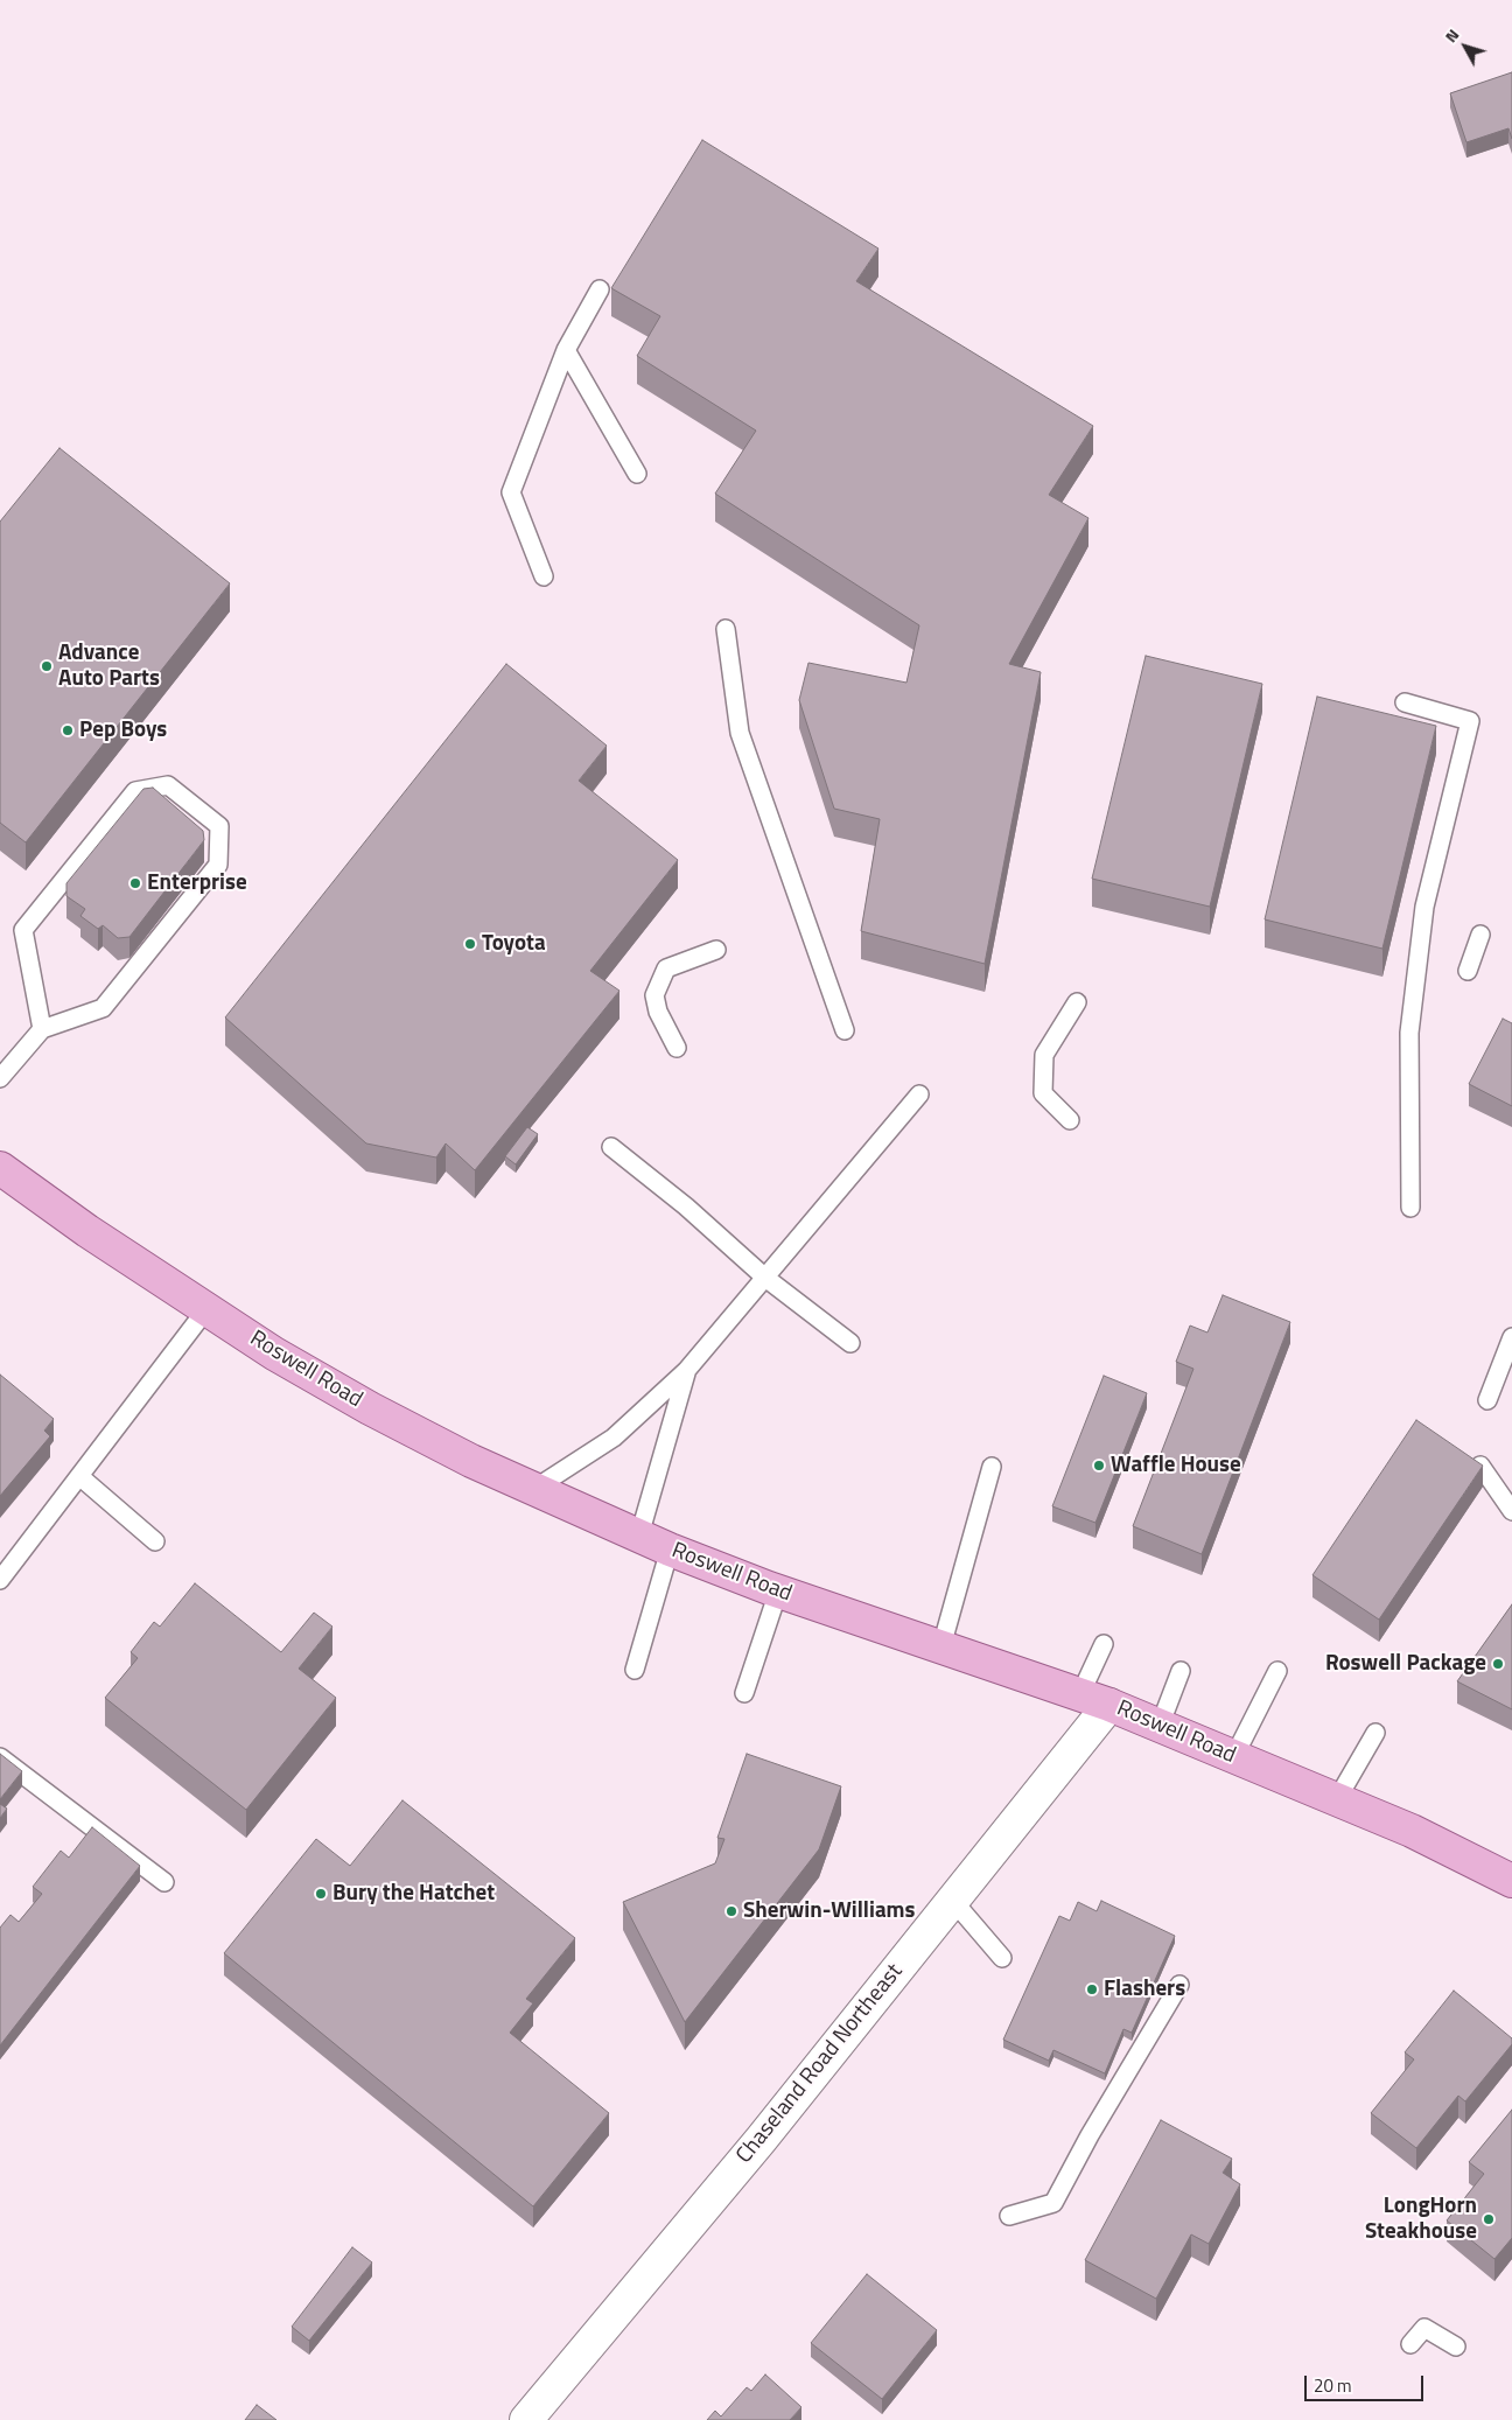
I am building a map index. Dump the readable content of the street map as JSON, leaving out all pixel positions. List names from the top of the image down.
{
  "streets": {
    "main road": ["Roswell Road"],
    "street": ["Chaseland Road Northeast"]
  },
  "crossings": [
    ["Roswell Road", "Chaseland Road Northeast"]
  ],
  "places": [
    "Advance Auto Parts",
    "Pep Boys",
    "Enterprise",
    "Toyota",
    "Waffle House",
    "Roswell Package",
    "Bury the Hatchet",
    "Sherwin-Williams",
    "Flashers",
    "LongHorn Steakhouse"
  ],
  "scale_bar": "20 m",
  "north": "top left"
}
